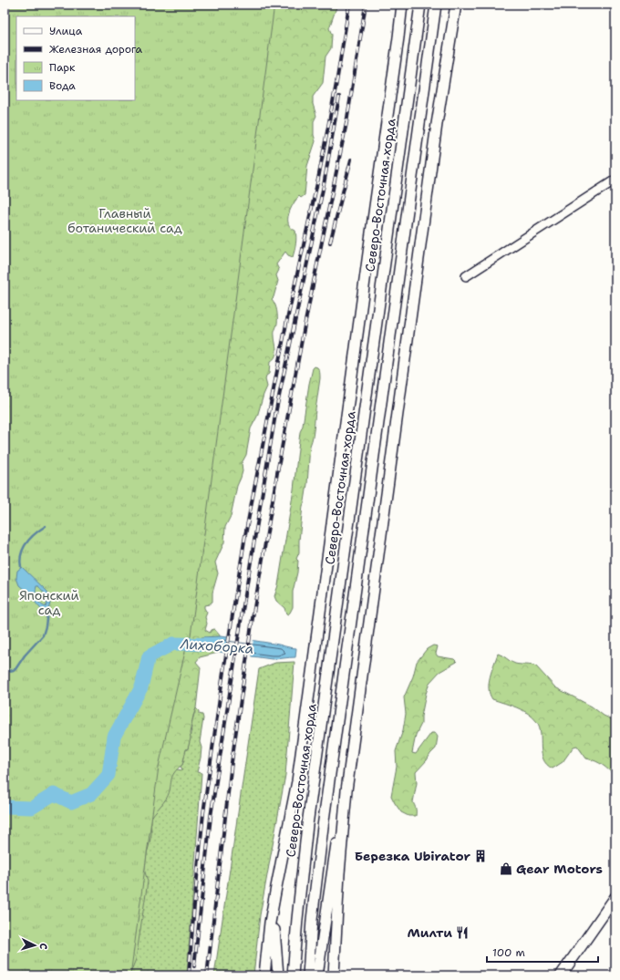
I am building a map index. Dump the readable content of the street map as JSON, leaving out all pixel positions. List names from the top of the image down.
{
  "streets": {
    "main road": ["Северо-Восточная хорда"]
  },
  "water": ["Лихоборка"],
  "parks": ["Главный ботанический сад", "Японский сад"],
  "places": {
    "building": ["Березка Ubirator"],
    "shop": ["Gear Motors"],
    "restaurant": ["Милти"]
  },
  "legend": [
    "Улица",
    "Железная дорога",
    "Парк",
    "Вода"
  ],
  "scale_bar": "100 m",
  "north": "right"
}
